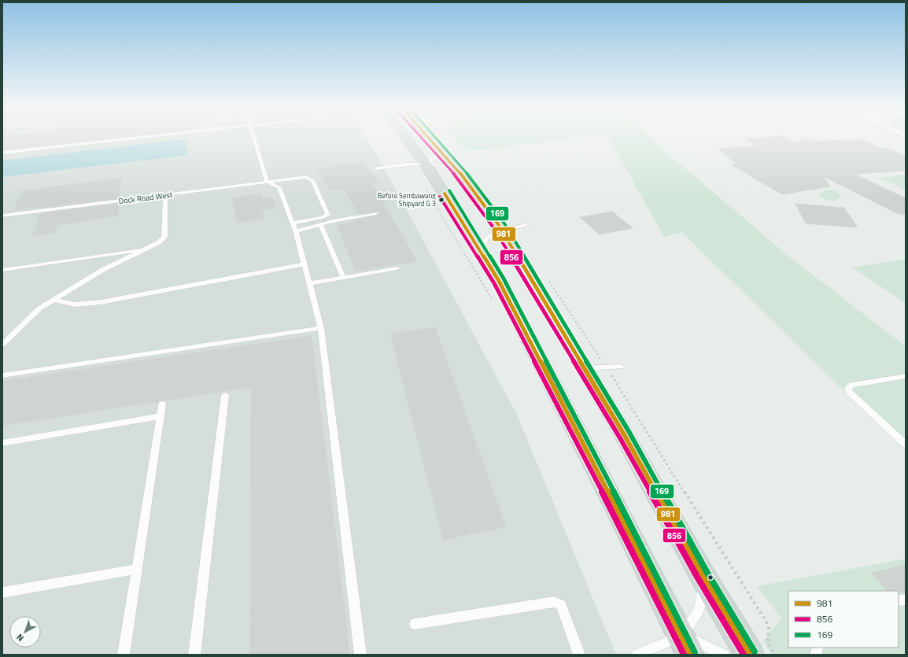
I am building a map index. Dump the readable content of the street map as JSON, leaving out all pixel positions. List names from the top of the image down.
{
  "streets": {
    "lane": ["Dock Road West"]
  },
  "places": ["Before Sembawang Shipyard G 3"],
  "lines": ["transit line 981", "transit line 856", "transit line 169"],
  "legend": ["981", "856", "169"],
  "north": "bottom left"
}
